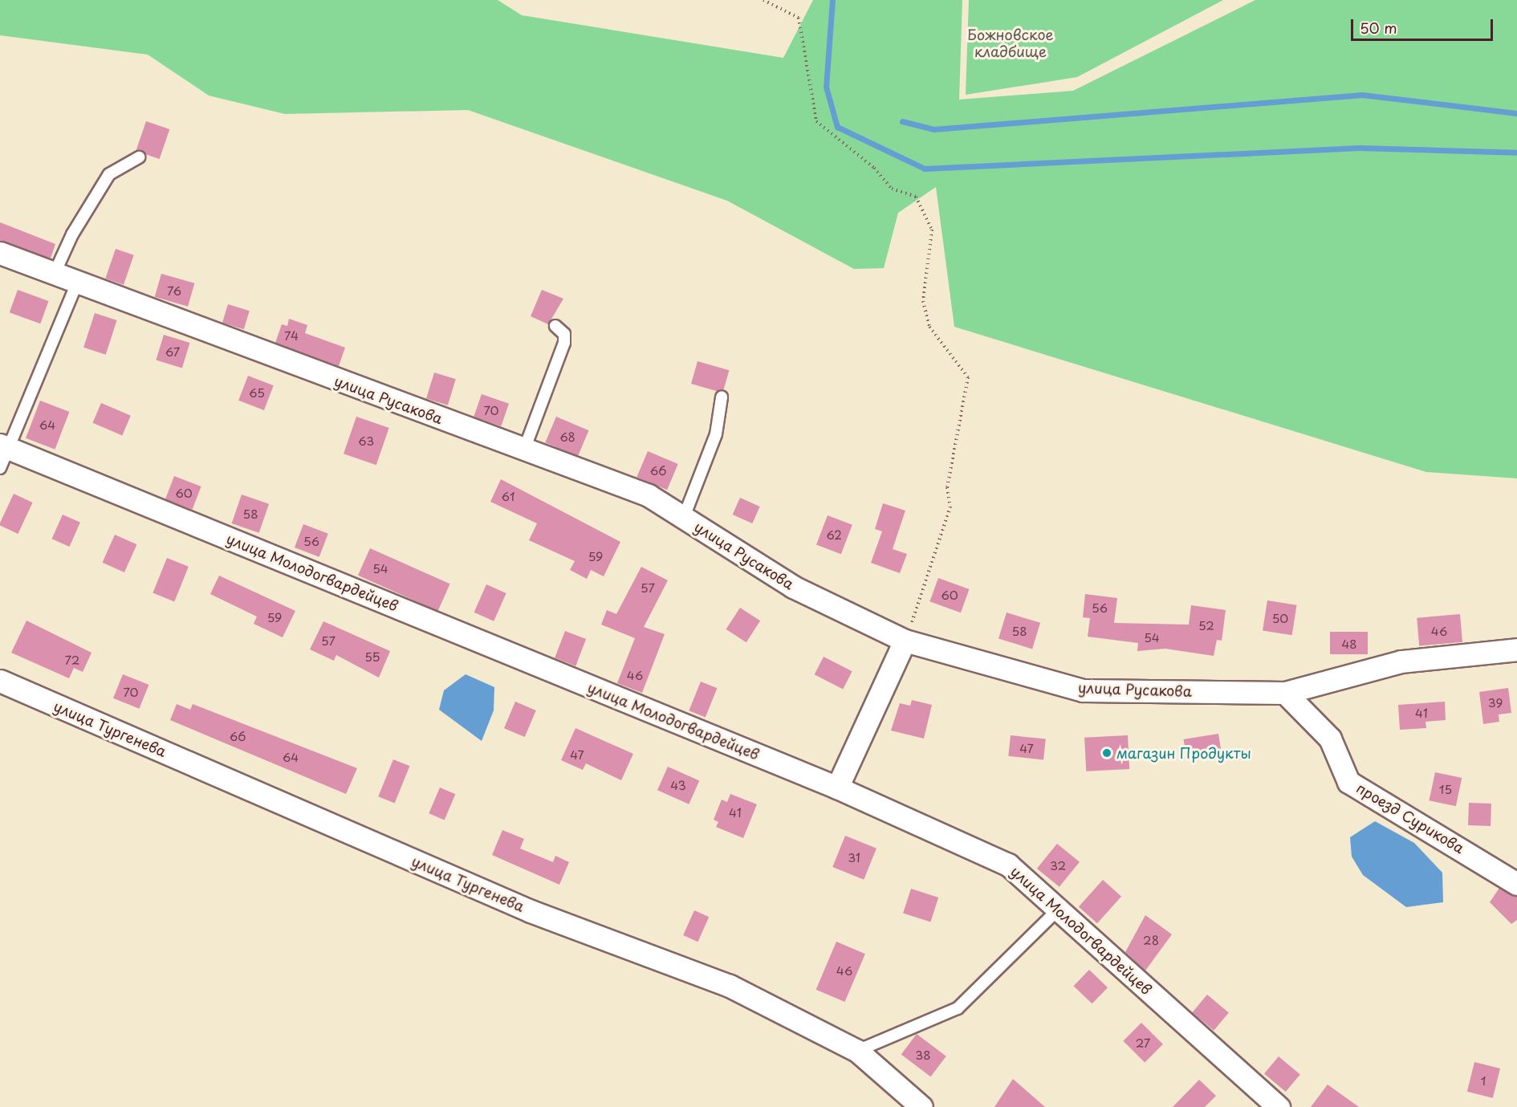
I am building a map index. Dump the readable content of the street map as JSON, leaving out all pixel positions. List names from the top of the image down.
{
  "streets": {
    "street": [
      "улица Русакова",
      "улица Молодогвардейцев",
      "улица Тургенева",
      "проезд Сурикова"
    ]
  },
  "crossings": [
    ["улица Русакова", "проезд Сурикова"]
  ],
  "parks": ["Божновское кладбище"],
  "places": ["магазин Продукты"],
  "house_numbers": [
    "76",
    "74",
    "67",
    "65",
    "70",
    "64",
    "68",
    "63",
    "66",
    "60",
    "61",
    "58",
    "62",
    "56",
    "59",
    "54",
    "57",
    "60",
    "56",
    "59",
    "50",
    "52",
    "58",
    "46",
    "54",
    "57",
    "48",
    "55",
    "72",
    "46",
    "70",
    "39",
    "41",
    "66",
    "47",
    "47",
    "64",
    "43",
    "15",
    "41",
    "31",
    "32",
    "28",
    "46",
    "27",
    "38",
    "1"
  ],
  "scale_bar": "50 m"
}
